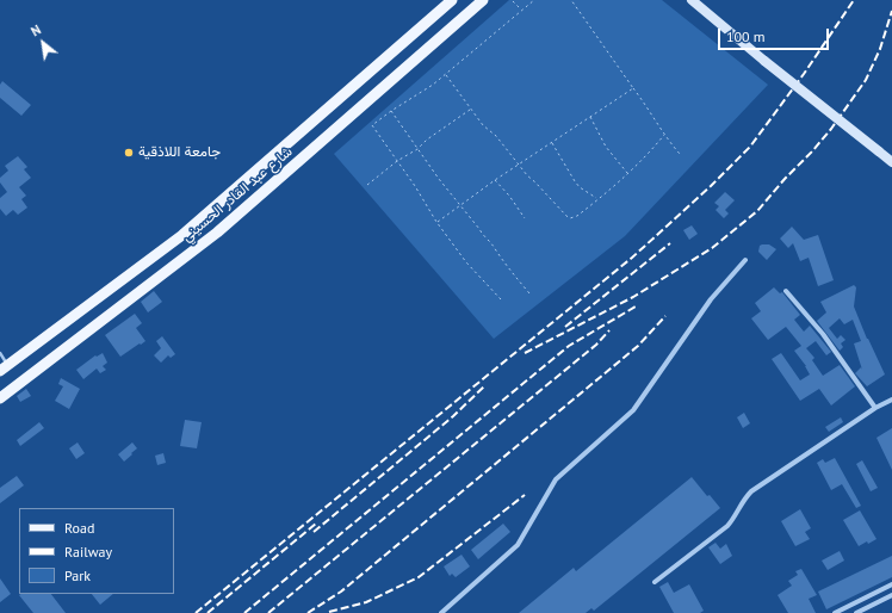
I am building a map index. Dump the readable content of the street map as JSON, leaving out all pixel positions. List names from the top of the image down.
{
  "streets": {
    "main road": ["شارع عبد القادر الحسيني"]
  },
  "places": ["جامعة اللاذقية"],
  "legend": ["Road", "Railway", "Park"],
  "scale_bar": "100 m",
  "north": "top left"
}
